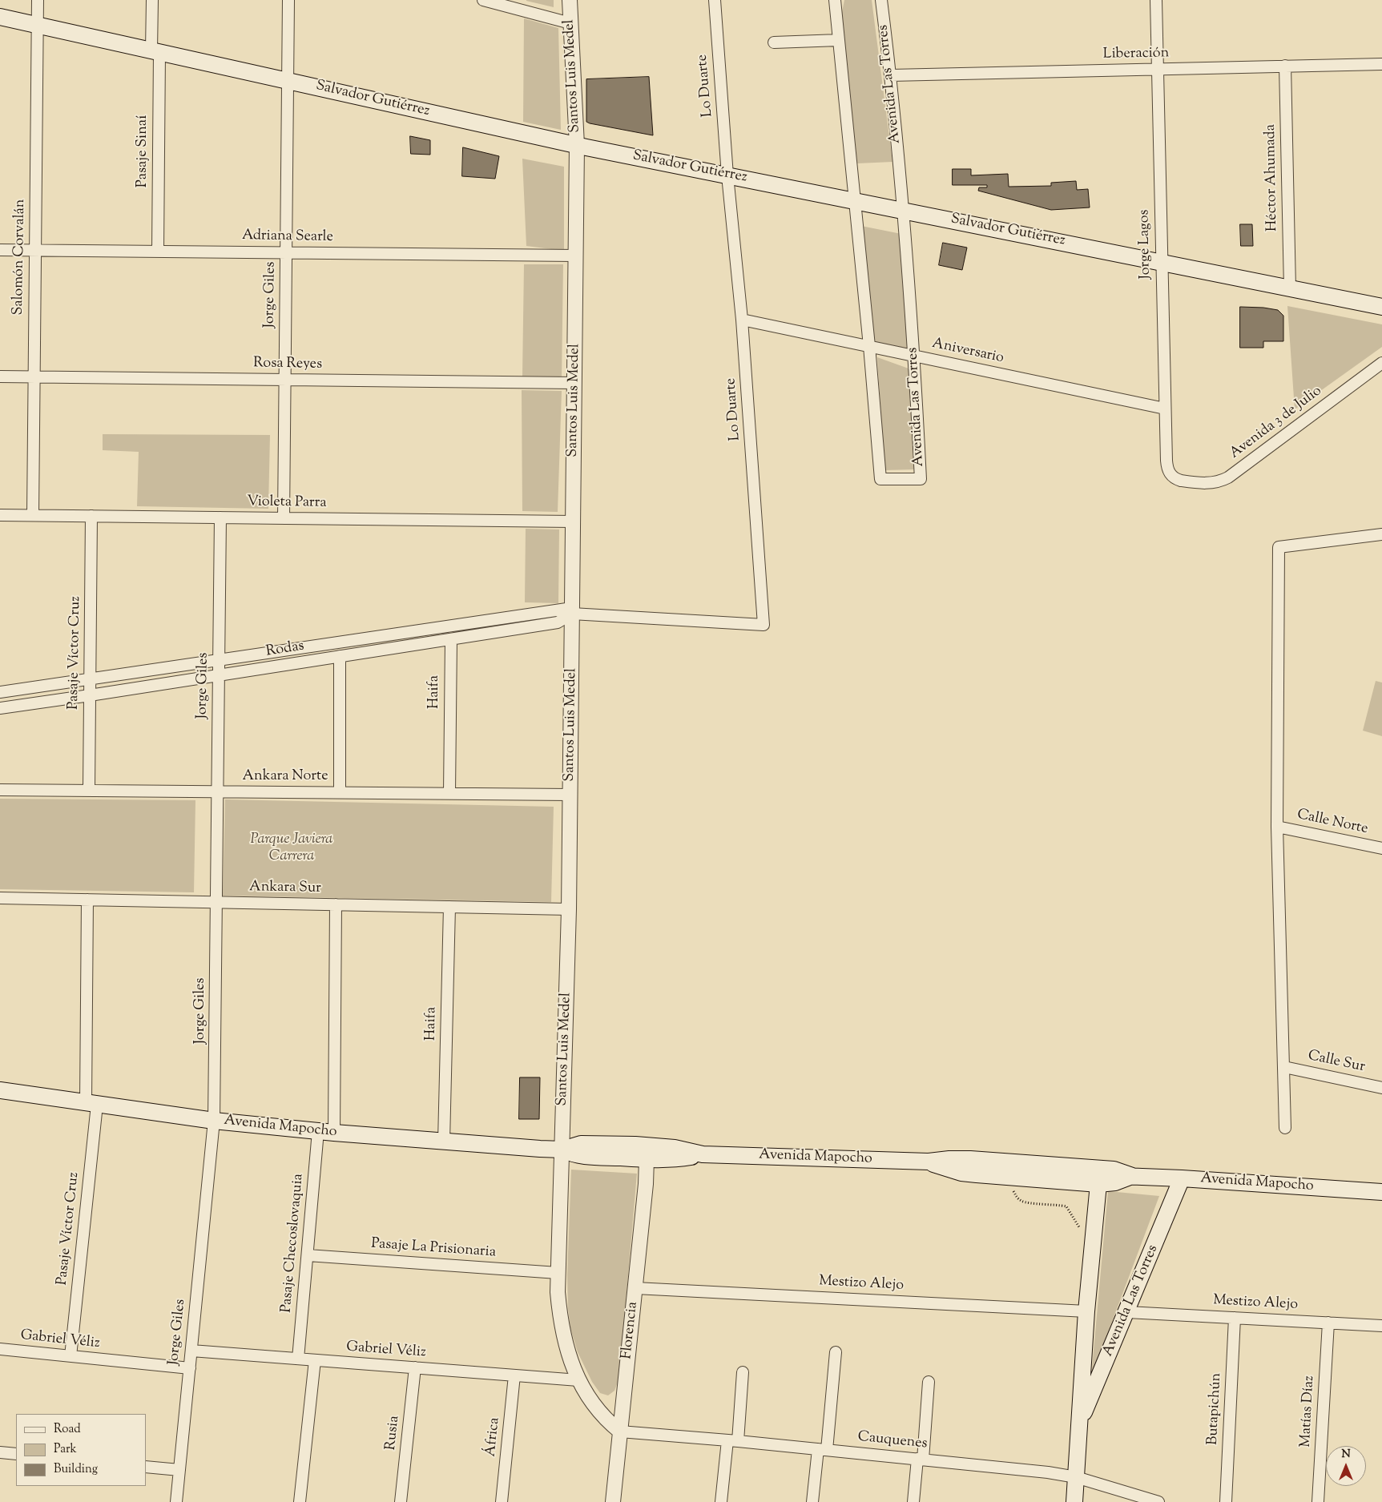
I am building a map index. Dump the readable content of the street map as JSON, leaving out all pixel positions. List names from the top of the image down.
{
  "streets": {
    "main road": ["Avenida Las Torres", "Salvador Gutiérrez", "Avenida Mapocho"],
    "street": [
      "Liberación",
      "Santos Luis Medel",
      "Lo Duarte",
      "Pasaje Sinaí",
      "Héctor Ahumada",
      "Adriana Searle",
      "Jorge Lagos",
      "Salomón Corvalán",
      "Jorge Giles",
      "Aniversario",
      "Rosa Reyes",
      "Avenida 3 de Julio",
      "Violeta Parra",
      "Rodas",
      "Pasaje Víctor Cruz",
      "Haifa",
      "Ankara Norte",
      "Calle Norte",
      "Ankara Sur",
      "Calle Sur",
      "Pasaje Checoslovaquia",
      "Pasaje La Prisionaria",
      "Mestizo Alejo",
      "Florencia",
      "Gabriel Véliz",
      "Butapichún",
      "Matías Díaz",
      "Rusia",
      "África",
      "Cauquenes"
    ]
  },
  "crossings": [
    ["Liberación", "Avenida Las Torres"],
    ["Liberación", "Héctor Ahumada"],
    ["Liberación", "Jorge Lagos"],
    ["Santos Luis Medel", "Lo Duarte"],
    ["Santos Luis Medel", "Salvador Gutiérrez"],
    ["Santos Luis Medel", "Adriana Searle"],
    ["Santos Luis Medel", "Rosa Reyes"],
    ["Santos Luis Medel", "Violeta Parra"],
    ["Santos Luis Medel", "Rodas"],
    ["Santos Luis Medel", "Ankara Norte"],
    ["Santos Luis Medel", "Ankara Sur"],
    ["Santos Luis Medel", "Avenida Mapocho"],
    ["Santos Luis Medel", "Pasaje La Prisionaria"],
    ["Santos Luis Medel", "Florencia"],
    ["Santos Luis Medel", "Gabriel Véliz"],
    ["Santos Luis Medel", "Cauquenes"],
    ["Avenida Las Torres", "Salvador Gutiérrez"],
    ["Avenida Las Torres", "Aniversario"],
    ["Avenida Las Torres", "Avenida Mapocho"],
    ["Avenida Las Torres", "Mestizo Alejo"],
    ["Avenida Las Torres", "Cauquenes"],
    ["Lo Duarte", "Salvador Gutiérrez"],
    ["Lo Duarte", "Aniversario"],
    ["Lo Duarte", "Rodas"],
    ["Salvador Gutiérrez", "Pasaje Sinaí"],
    ["Salvador Gutiérrez", "Héctor Ahumada"],
    ["Salvador Gutiérrez", "Jorge Lagos"],
    ["Salvador Gutiérrez", "Salomón Corvalán"],
    ["Salvador Gutiérrez", "Jorge Giles"],
    ["Pasaje Sinaí", "Adriana Searle"],
    ["Adriana Searle", "Salomón Corvalán"],
    ["Adriana Searle", "Jorge Giles"],
    ["Jorge Lagos", "Aniversario"],
    ["Jorge Lagos", "Avenida 3 de Julio"],
    ["Salomón Corvalán", "Rosa Reyes"],
    ["Salomón Corvalán", "Violeta Parra"],
    ["Jorge Giles", "Rosa Reyes"],
    ["Jorge Giles", "Violeta Parra"],
    ["Jorge Giles", "Rodas"],
    ["Jorge Giles", "Ankara Norte"],
    ["Jorge Giles", "Ankara Sur"],
    ["Jorge Giles", "Avenida Mapocho"],
    ["Jorge Giles", "Gabriel Véliz"],
    ["Violeta Parra", "Pasaje Víctor Cruz"],
    ["Rodas", "Pasaje Víctor Cruz"],
    ["Rodas", "Haifa"],
    ["Pasaje Víctor Cruz", "Ankara Norte"],
    ["Pasaje Víctor Cruz", "Ankara Sur"],
    ["Pasaje Víctor Cruz", "Avenida Mapocho"],
    ["Pasaje Víctor Cruz", "Gabriel Véliz"],
    ["Haifa", "Ankara Norte"],
    ["Haifa", "Ankara Sur"],
    ["Haifa", "Avenida Mapocho"],
    ["Ankara Sur", "Pasaje Checoslovaquia"],
    ["Avenida Mapocho", "Pasaje Checoslovaquia"],
    ["Avenida Mapocho", "Florencia"],
    ["Pasaje Checoslovaquia", "Pasaje La Prisionaria"],
    ["Pasaje Checoslovaquia", "Gabriel Véliz"],
    ["Mestizo Alejo", "Florencia"],
    ["Mestizo Alejo", "Butapichún"],
    ["Mestizo Alejo", "Matías Díaz"],
    ["Florencia", "Cauquenes"],
    ["Gabriel Véliz", "Rusia"],
    ["Gabriel Véliz", "África"]
  ],
  "parks": ["Parque Javiera Carrera"],
  "legend": ["Road", "Park", "Building"],
  "north": "top"
}
